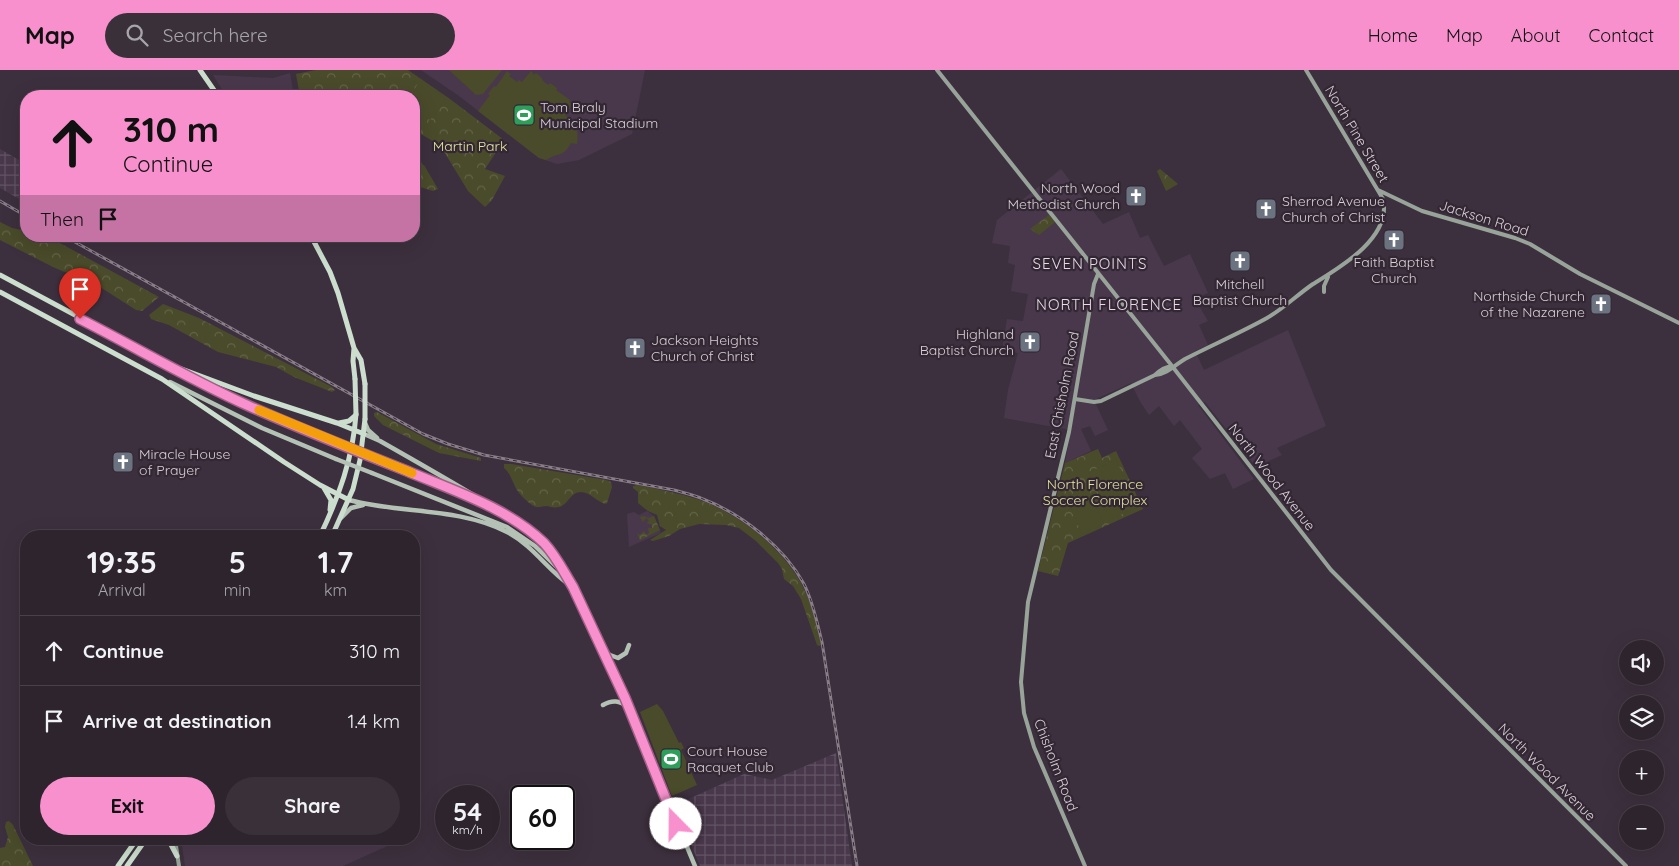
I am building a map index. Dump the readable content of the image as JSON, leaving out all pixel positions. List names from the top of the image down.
{
  "streets": {
    "main road": [
      "North Pine Street",
      "Jackson Road",
      "East Chisholm Road",
      "North Wood Avenue",
      "Chisholm Road"
    ]
  },
  "crossings": [
    ["North Pine Street", "Jackson Road"],
    ["North Pine Street", "East Chisholm Road"],
    ["North Pine Street", "North Wood Avenue"],
    ["East Chisholm Road", "North Wood Avenue"],
    ["East Chisholm Road", "Chisholm Road"]
  ],
  "districts": ["SEVEN POINTS", "NORTH FLORENCE"],
  "parks": ["Martin Park", "North Florence Soccer Complex"],
  "places": {
    "sports": ["Tom Braly Municipal Stadium", "Court House Racquet Club"],
    "church": [
      "North Wood Methodist Church",
      "Sherrod Avenue Church of Christ",
      "Faith Baptist Church",
      "Mitchell Baptist Church",
      "Northside Church of the Nazarene",
      "Highland Baptist Church",
      "Jackson Heights Church of Christ",
      "Miracle House of Prayer"
    ]
  },
  "page": {
    "header": "Map",
    "search": "Search here",
    "nav": [
      "Home",
      "Map",
      "About",
      "Contact"
    ],
    "turn": ["310 m", "Continue"],
    "then": "Then",
    "eta": [
      "19:35",
      "Arrival",
      "5",
      "min",
      "1.7",
      "km"
    ],
    "list": [
      {
        "name": "Continue",
        "value": "310 m"
      },
      {
        "name": "Arrive at destination",
        "value": "1.4 km"
      }
    ],
    "map_buttons": ["+", "−"],
    "buttons": ["Exit", "Share"],
    "speed": "54 km/h",
    "limit": "60"
  }
}
